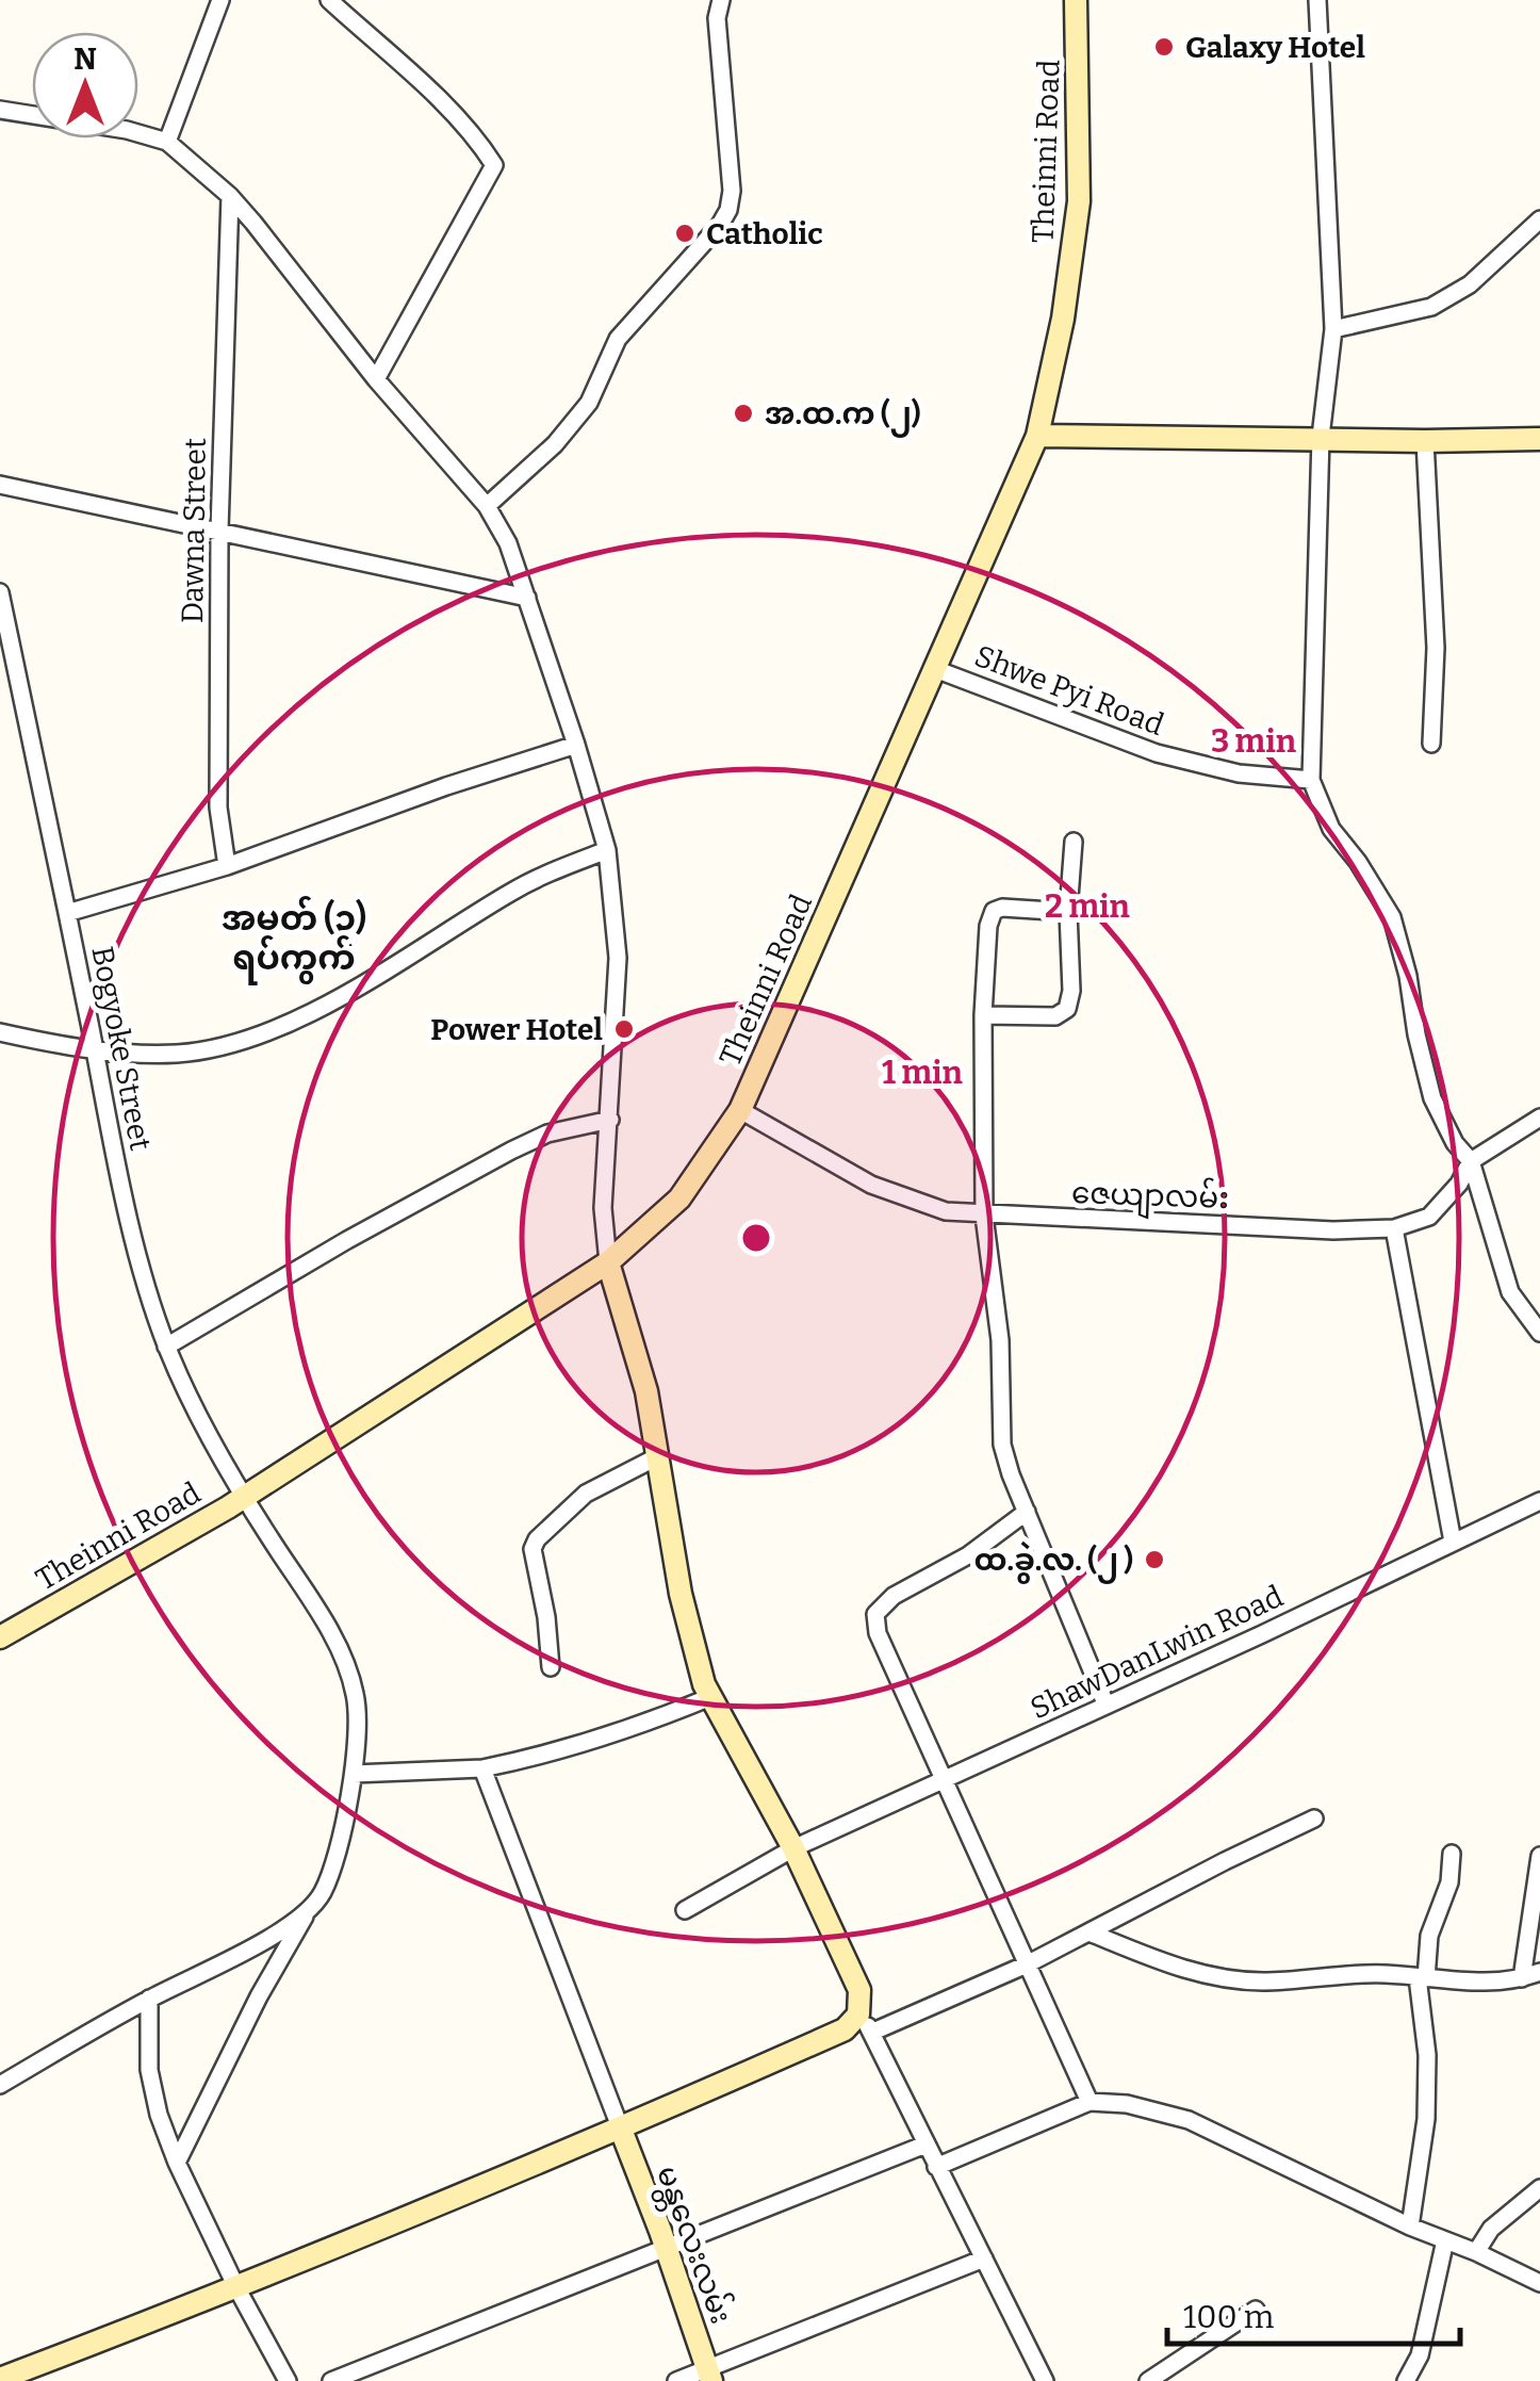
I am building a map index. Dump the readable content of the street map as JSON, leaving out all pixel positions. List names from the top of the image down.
{
  "streets": {
    "main road": ["Theinni Road", "မန္တလေးလမ်း"],
    "street": [
      "Dawna Street",
      "Shwe Pyi Road",
      "Bogyoke Street",
      "ဇေယျာလမ်း",
      "ShawDanLwin Road"
    ]
  },
  "crossings": [
    ["Theinni Road", "Shwe Pyi Road"],
    ["Theinni Road", "Bogyoke Street"],
    ["Theinni Road", "ဇေယျာလမ်း"]
  ],
  "districts": ["အမှတ် (၃) ရပ်ကွက်"],
  "places": [
    "Galaxy Hotel",
    "Catholic",
    "အ.ထ.က (၂)",
    "Power Hotel",
    "ထ.ခွဲ.လ. (၂ )"
  ],
  "scale_bar": "100 m",
  "north": "top",
  "rings": ["3 min", "2 min", "1 min"]
}
